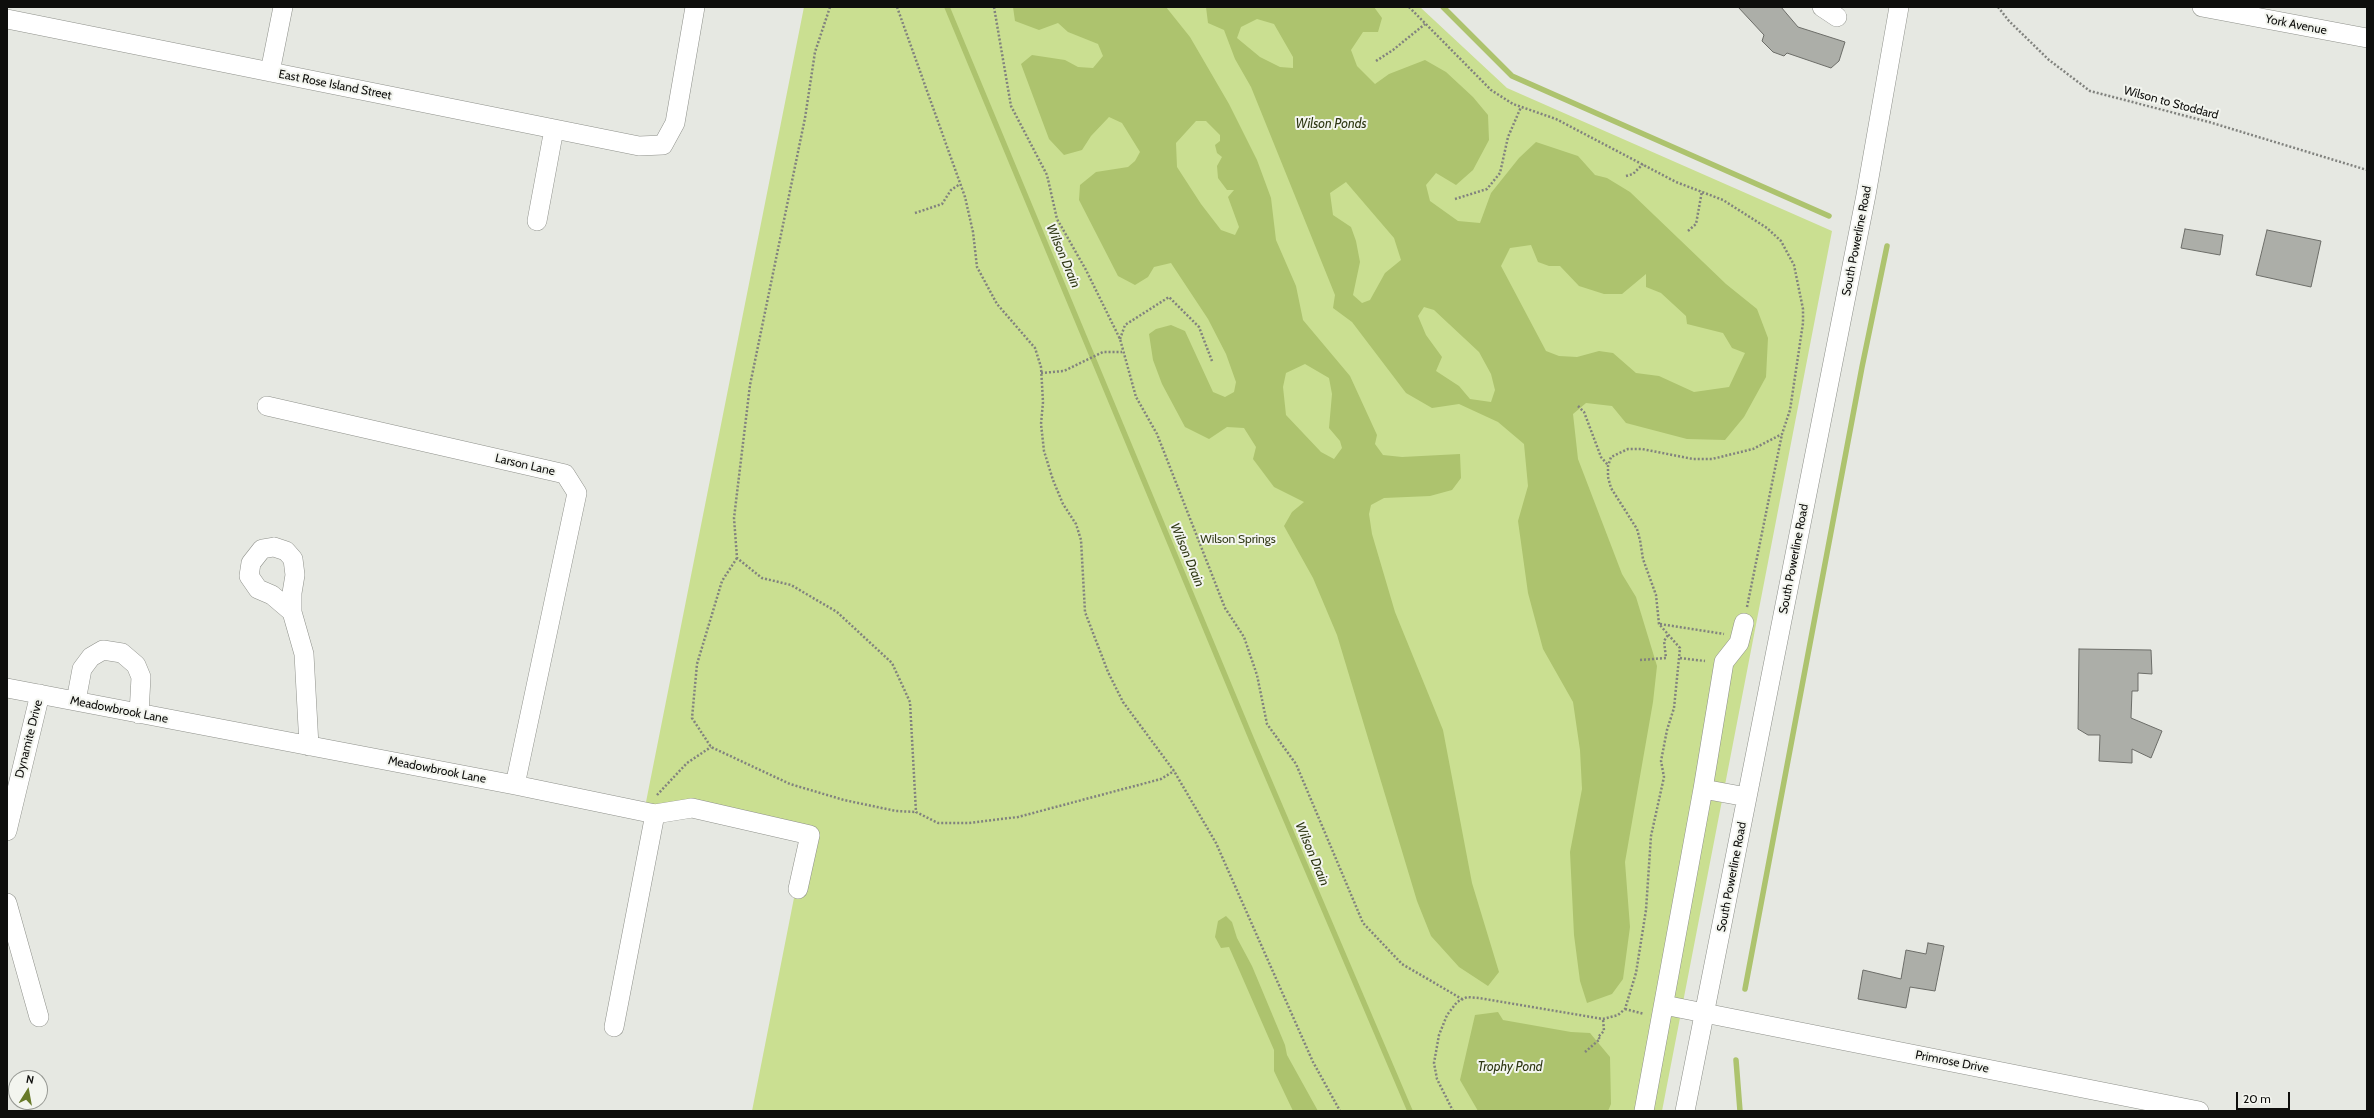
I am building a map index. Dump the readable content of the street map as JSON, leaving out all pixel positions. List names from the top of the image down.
{
  "streets": {
    "street": [
      "York Avenue",
      "East Rose Island Street",
      "South Powerline Road",
      "Larson Lane",
      "Meadowbrook Lane",
      "Dynamite Drive",
      "Primrose Drive"
    ],
    "path": ["Wilson to Stoddard"]
  },
  "crossings": [
    ["South Powerline Road", "Primrose Drive"],
    ["Larson Lane", "Meadowbrook Lane"],
    ["Meadowbrook Lane", "Dynamite Drive"]
  ],
  "water": ["Wilson Ponds", "Wilson Drain", "Trophy Pond"],
  "parks": ["Wilson Springs"],
  "scale_bar": "20 m",
  "north": "top"
}
